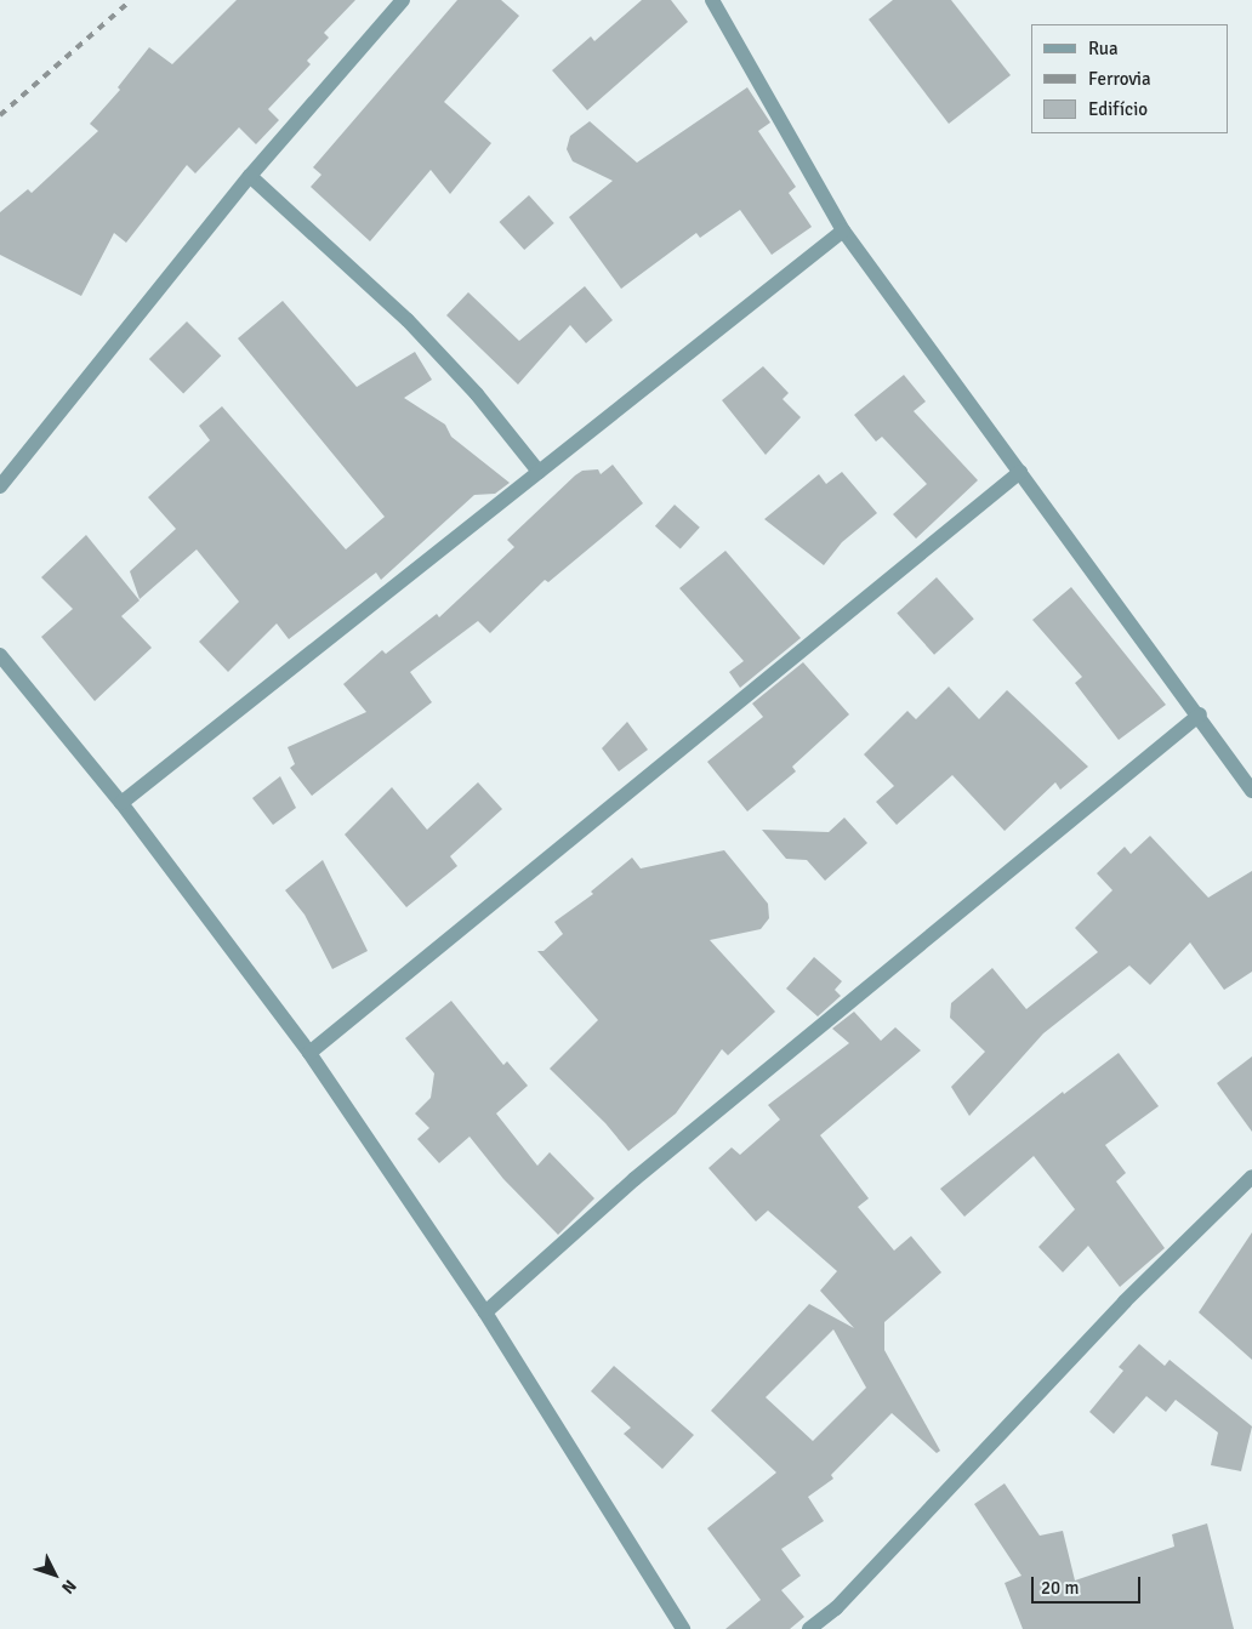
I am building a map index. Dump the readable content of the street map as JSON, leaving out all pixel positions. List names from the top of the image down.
{
  "legend": ["Rua", "Ferrovia", "Edifício"],
  "scale_bar": "20 m",
  "north": "bottom right"
}
